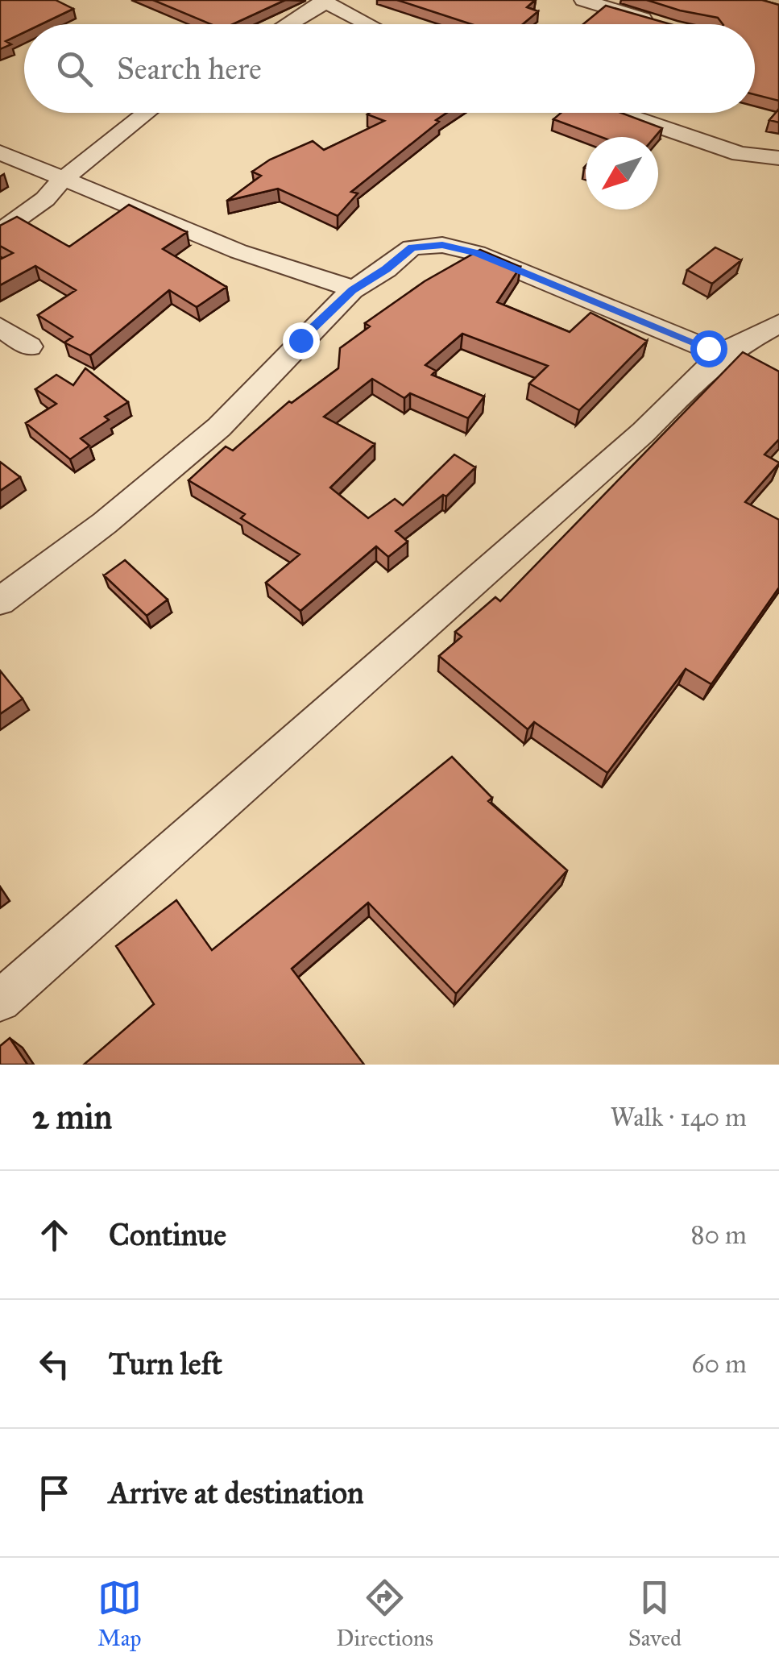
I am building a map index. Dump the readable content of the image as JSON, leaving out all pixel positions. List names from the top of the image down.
{
  "north": "bottom left",
  "page": {
    "search": "Search here",
    "heading": ["2 min", "Walk · 140 m"],
    "list": [
      ["Continue", "80 m"],
      ["Turn left", "60 m"],
      "Arrive at destination"
    ],
    "nav": ["Map", "Directions", "Saved"]
  }
}
